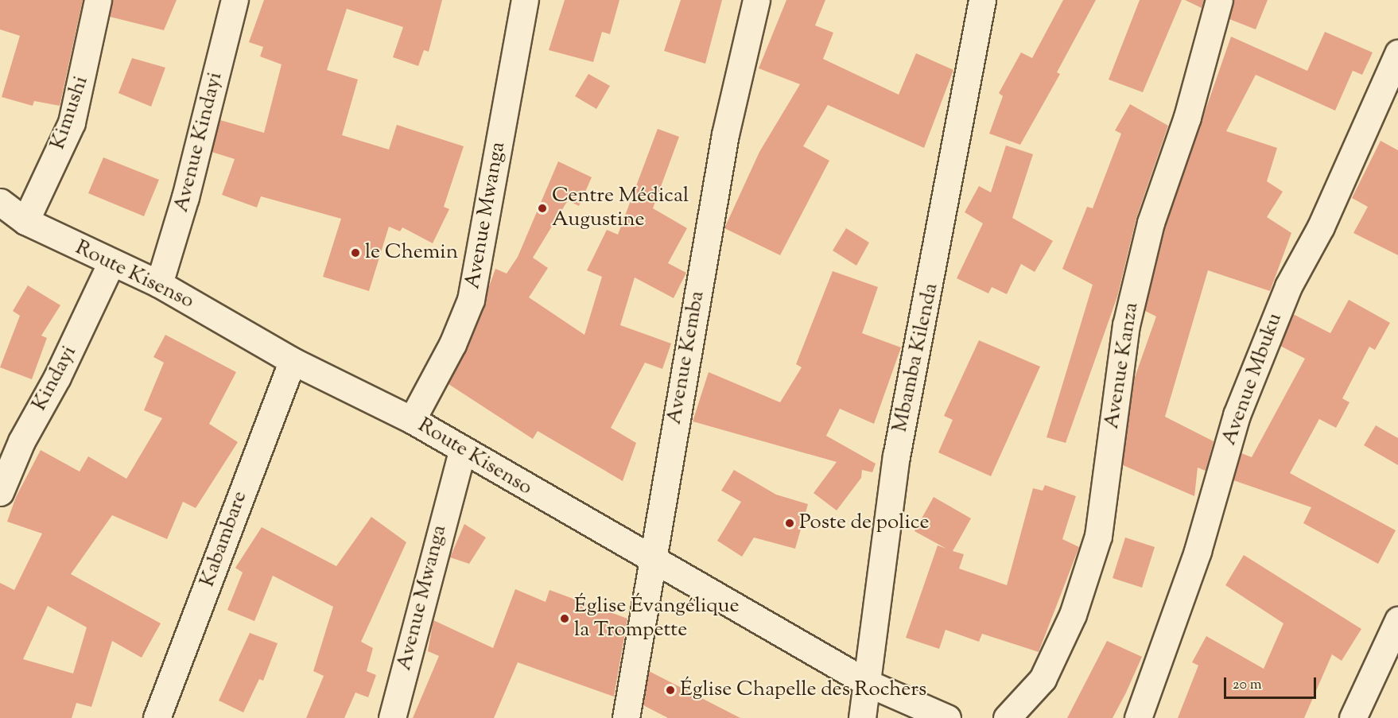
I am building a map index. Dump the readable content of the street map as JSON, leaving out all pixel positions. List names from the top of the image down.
{
  "streets": {
    "street": [
      "Kimushi",
      "Avenue Kindayi",
      "Avenue Mwanga",
      "Route Kisenso",
      "Avenue Kemba",
      "Mbamba Kilenda",
      "Avenue Kanza",
      "Kindayi",
      "Avenue Mbuku",
      "Kabambare"
    ]
  },
  "crossings": [
    ["Kimushi", "Route Kisenso"],
    ["Avenue Kindayi", "Route Kisenso"],
    ["Avenue Mwanga", "Route Kisenso"],
    ["Route Kisenso", "Avenue Kemba"],
    ["Route Kisenso", "Mbamba Kilenda"],
    ["Route Kisenso", "Kindayi"],
    ["Route Kisenso", "Kabambare"]
  ],
  "places": [
    "Centre Médical Augustine",
    "le Chemin",
    "Poste de police",
    "Église Évangélique la Trompette",
    "Église Chapelle des Rochers"
  ],
  "scale_bar": "20 m"
}
